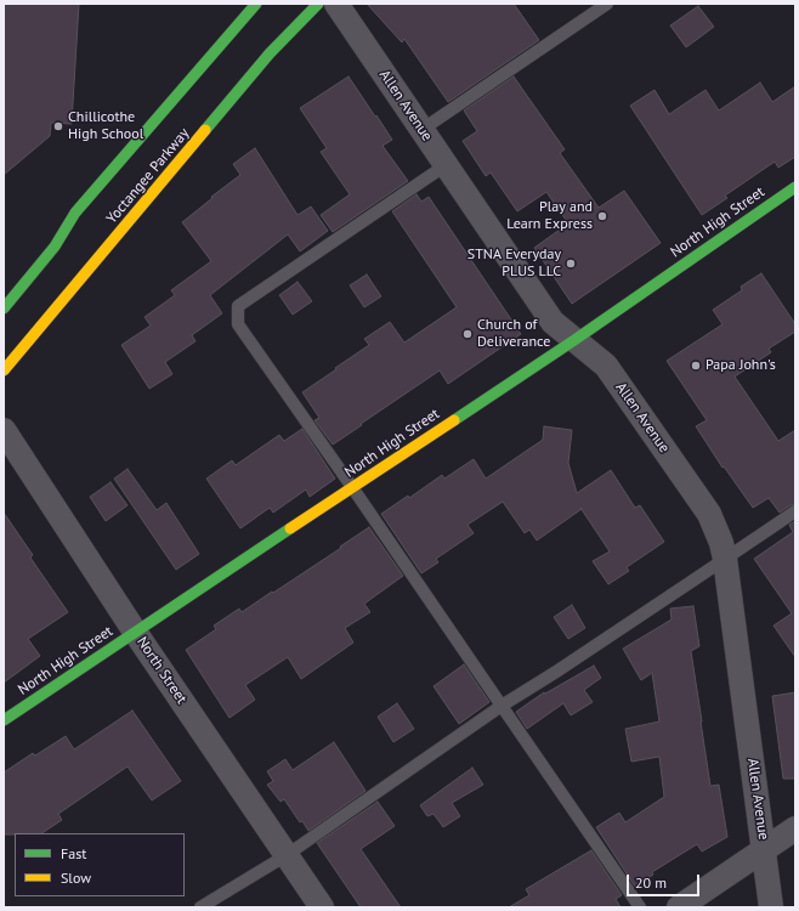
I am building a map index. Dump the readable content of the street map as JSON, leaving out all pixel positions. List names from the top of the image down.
{
  "streets": {
    "main road": ["Yoctangee Parkway", "North High Street"],
    "street": ["Allen Avenue", "North Street"]
  },
  "crossings": [
    ["Allen Avenue", "North High Street"],
    ["North High Street", "North Street"]
  ],
  "places": [
    "Chillicothe High School",
    "Play and Learn Express",
    "STNA Everyday PLUS LLC",
    "Church of Deliverance",
    "Papa John's"
  ],
  "legend": ["Fast", "Slow"],
  "scale_bar": "20 m"
}
